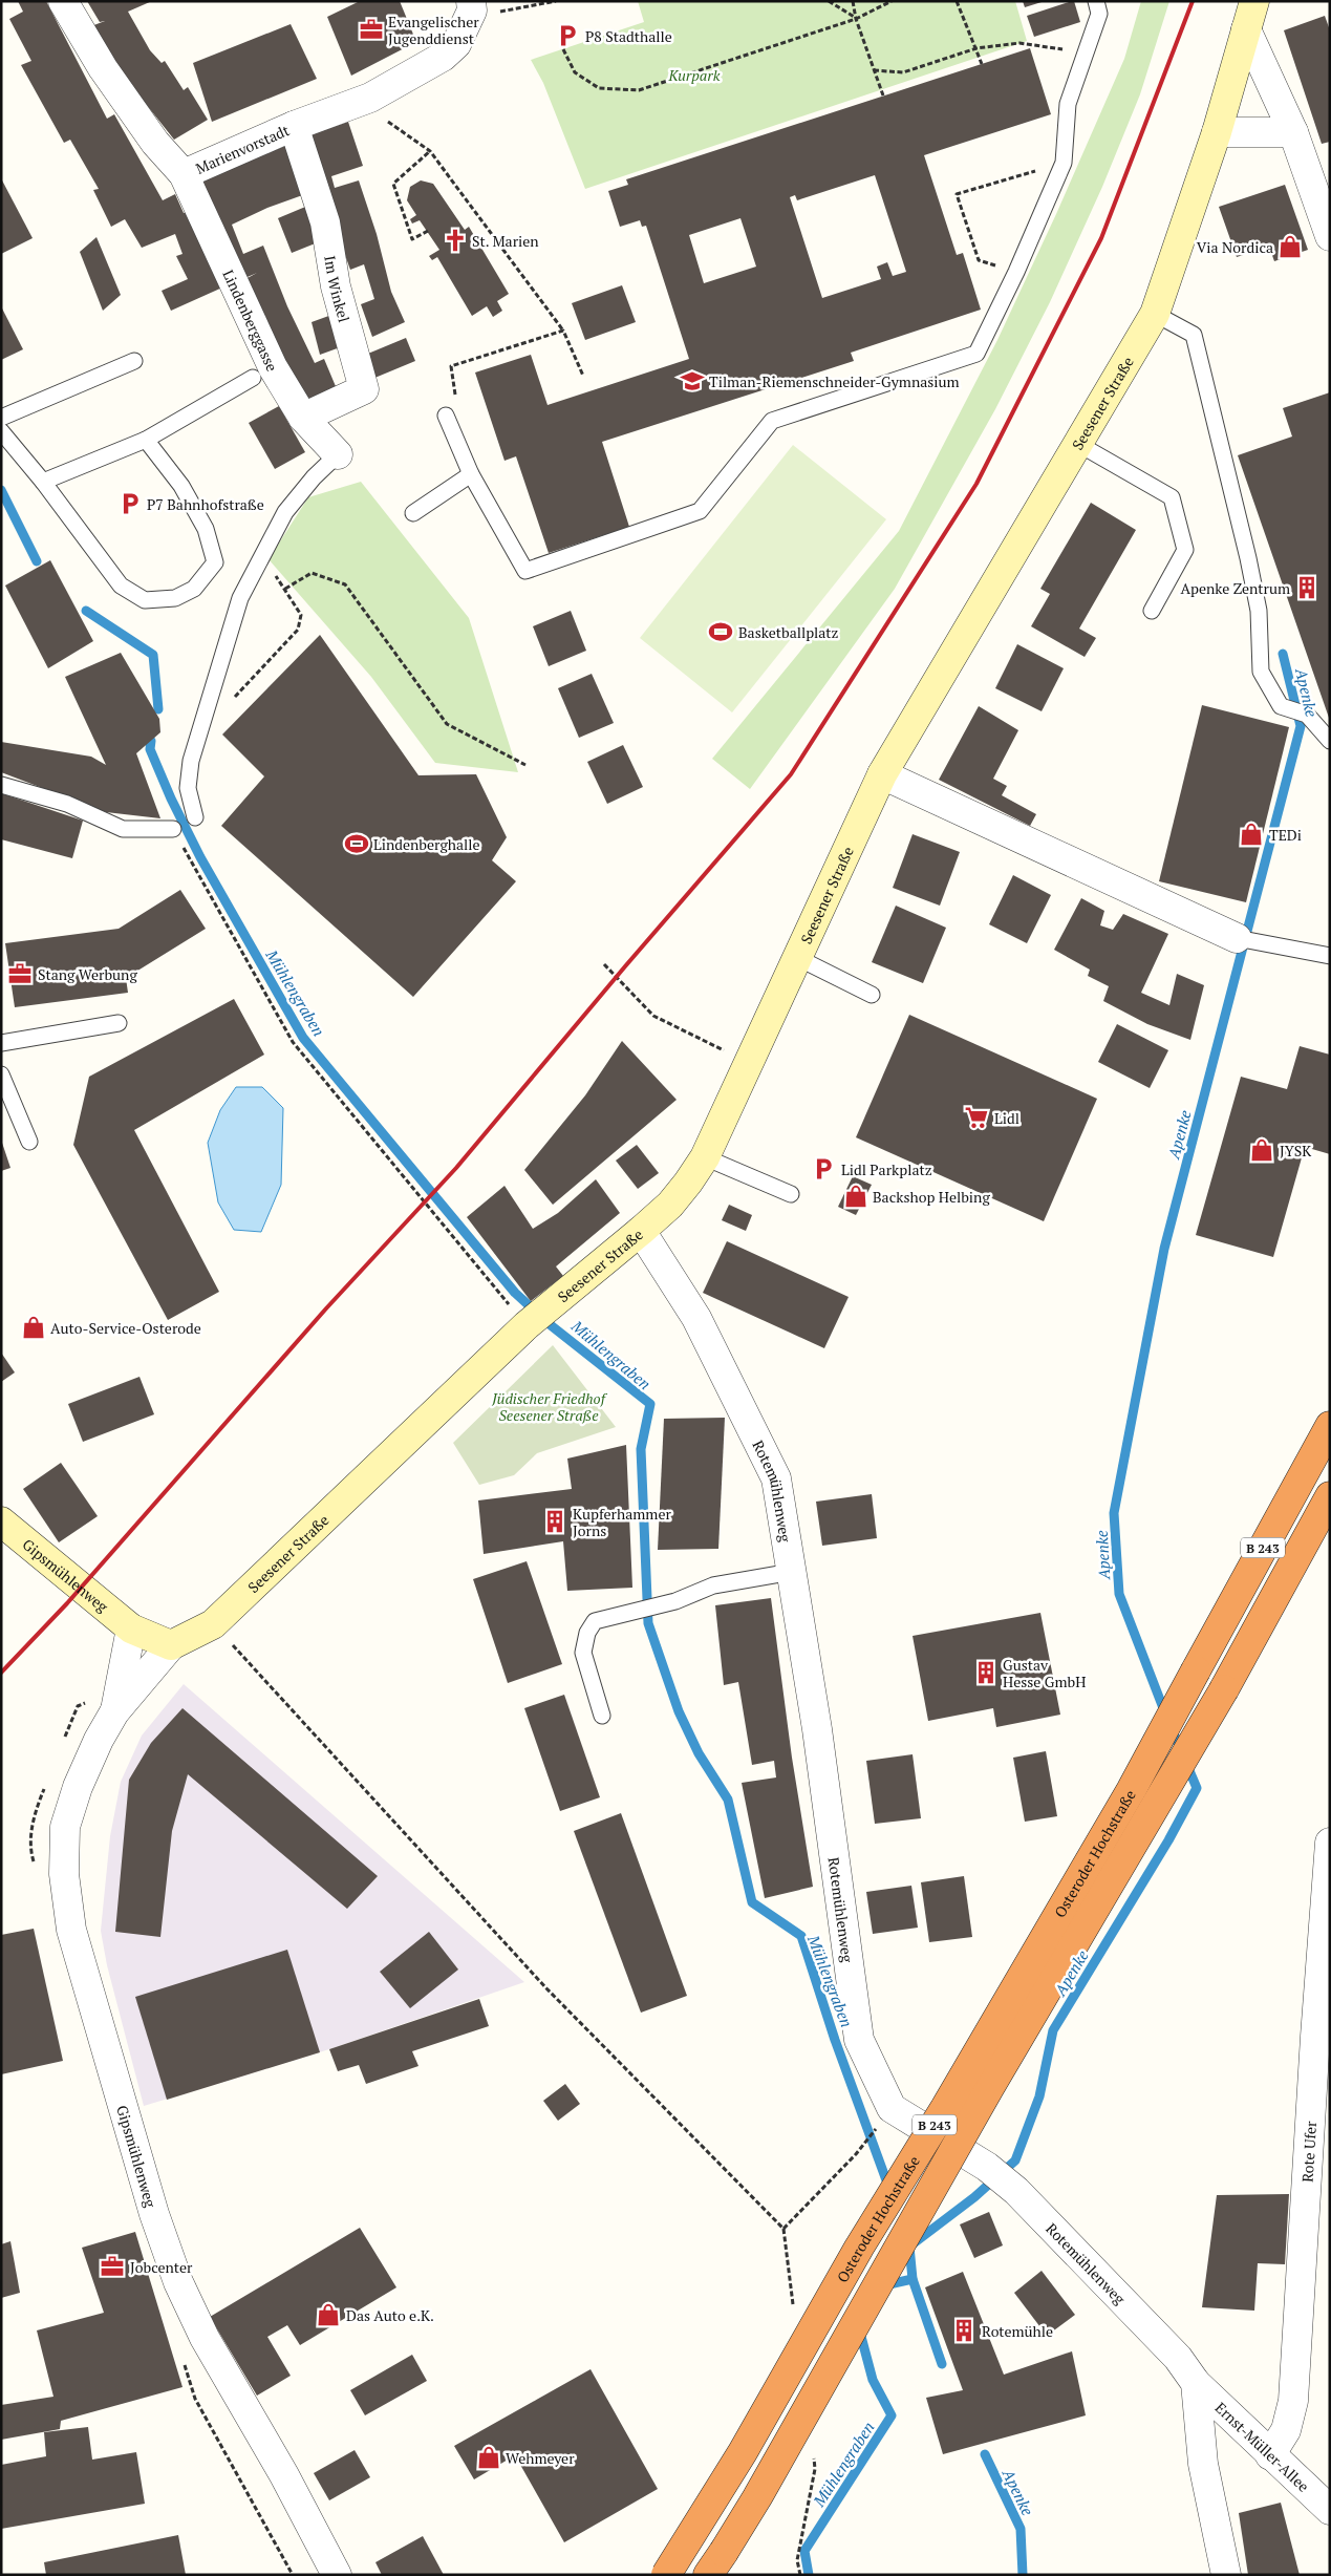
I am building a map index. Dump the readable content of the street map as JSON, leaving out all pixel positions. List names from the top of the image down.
{
  "streets": {
    "highway": ["B 243", "Osteroder Hochstraße"],
    "street": [
      "Marienvorstadt",
      "Im Winkel",
      "Lindenberggasse",
      "Seesener Straße",
      "Rotemühlenweg",
      "Gipsmühlenweg",
      "Rote Ufer",
      "Ernst-Müller-Allee"
    ]
  },
  "crossings": [
    ["Marienvorstadt", "Im Winkel"],
    ["Marienvorstadt", "Lindenberggasse"],
    ["Im Winkel", "Lindenberggasse"],
    ["Seesener Straße", "Rotemühlenweg"],
    ["Seesener Straße", "Gipsmühlenweg"],
    ["Rotemühlenweg", "Ernst-Müller-Allee"],
    ["Rote Ufer", "Ernst-Müller-Allee"]
  ],
  "water": ["Apenke", "Mühlengraben"],
  "parks": ["Kurpark", "Jüdischer Friedhof Seesener Straße"],
  "places": {
    "office": ["Evangelischer Jugenddienst", "Stang Werbung", "Jobcenter"],
    "parking": ["P8 Stadthalle", "P7 Bahnhofstraße", "Lidl Parkplatz"],
    "church": ["St. Marien"],
    "shop": [
      "Via Nordica",
      "TEDi",
      "JYSK",
      "Backshop Helbing",
      "Auto-Service-Osterode",
      "Das Auto e.K.",
      "Wehmeyer"
    ],
    "school or university": ["Tilman-Riemenschneider-Gymnasium"],
    "building": [
      "Apenke Zentrum",
      "Kupferhammer Jorns",
      "Gustav Hesse GmbH",
      "Rotemühle"
    ],
    "sports": ["Basketballplatz", "Lindenberghalle"],
    "supermarket": ["Lidl"]
  }
}
